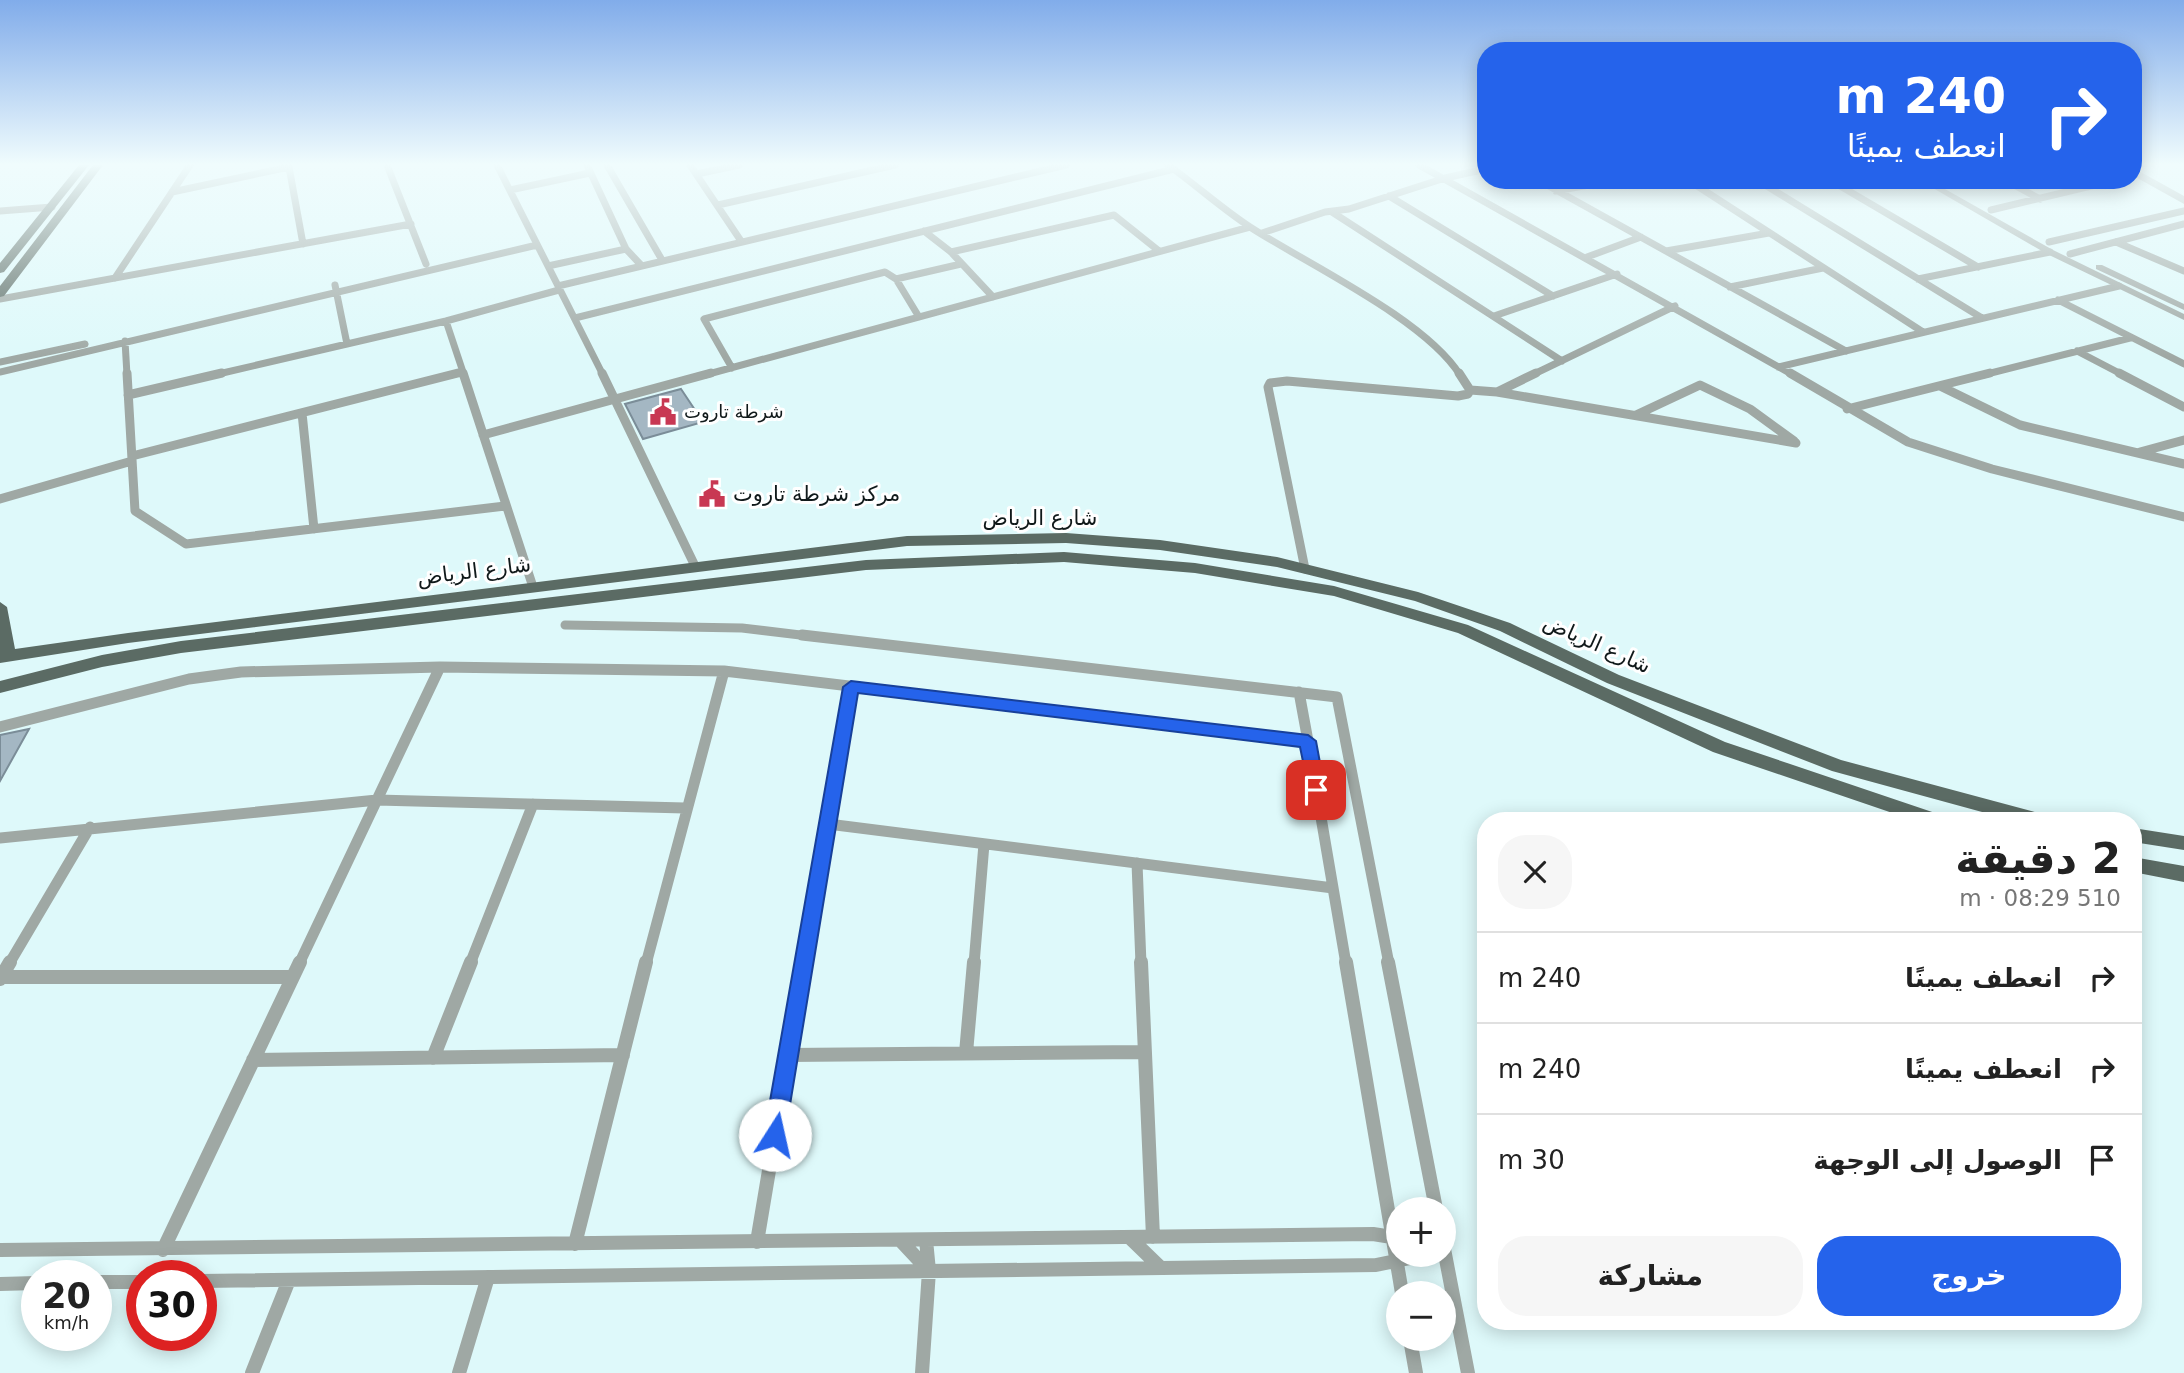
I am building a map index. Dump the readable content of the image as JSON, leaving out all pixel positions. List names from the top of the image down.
{
  "streets": {
    "main road": ["شارع الرياض"]
  },
  "places": {
    "public building": ["شرطة تاروت", "مركز شرطة تاروت"]
  },
  "page": {
    "turn": ["240 m", "انعطف يمينًا"],
    "heading": ["2 دقيقة", "510 m · 08:29"],
    "list": [
      {
        "name": "انعطف يمينًا",
        "value": "240 m"
      },
      {
        "name": "انعطف يمينًا",
        "value": "240 m"
      },
      {
        "name": "الوصول إلى الوجهة",
        "value": "30 m"
      }
    ],
    "map_buttons": ["+", "−"],
    "buttons": ["خروج", "مشاركة"],
    "speed": "20 km/h",
    "limit": "30"
  }
}
